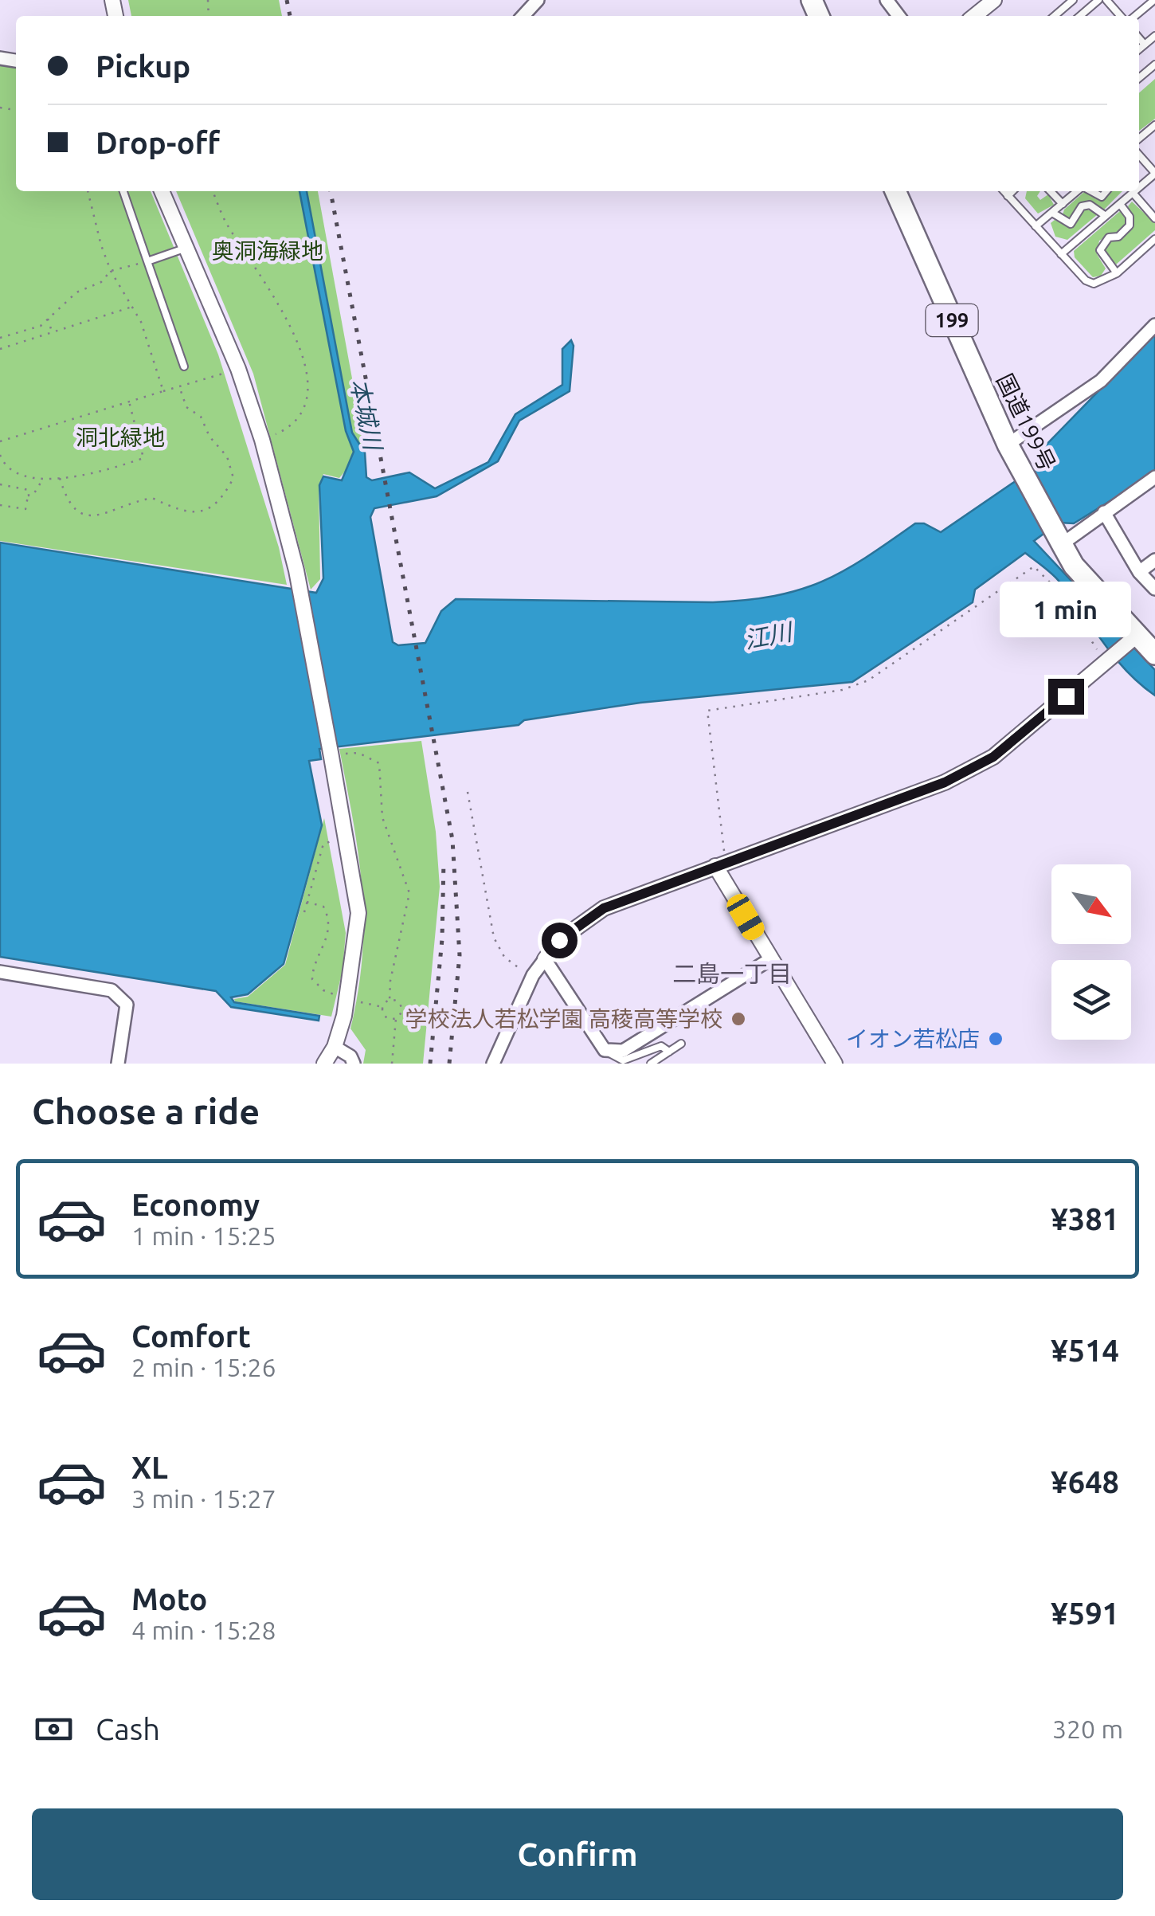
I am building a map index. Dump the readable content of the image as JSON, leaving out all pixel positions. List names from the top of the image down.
{
  "streets": {
    "highway": ["199", "国道199号"]
  },
  "districts": ["二島一丁目"],
  "water": ["本城川", "江川"],
  "parks": ["奥洞海緑地", "洞北緑地"],
  "places": ["学校法人若松学園 高稜高等学校", "イオン若松店"],
  "north": "bottom right",
  "page": {
    "banner": ["Pickup", "Drop-off"],
    "bubble": "1 min",
    "heading": "Choose a ride",
    "list": [
      {
        "name": "Economy",
        "note": "1 min · 15:25",
        "value": "¥381"
      },
      {
        "name": "Comfort",
        "note": "2 min · 15:26",
        "value": "¥514"
      },
      {
        "name": "XL",
        "note": "3 min · 15:27",
        "value": "¥648"
      },
      {
        "name": "Moto",
        "note": "4 min · 15:28",
        "value": "¥591"
      }
    ],
    "pay": ["Cash", "320 m"],
    "buttons": "Confirm"
  }
}
